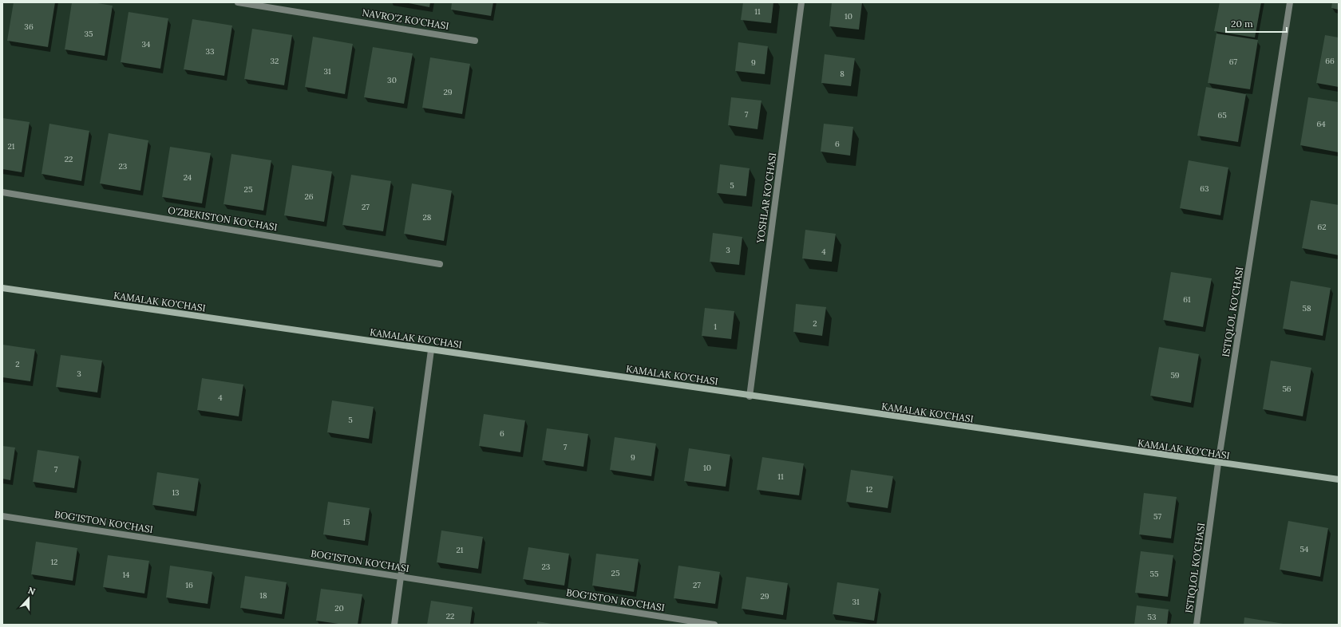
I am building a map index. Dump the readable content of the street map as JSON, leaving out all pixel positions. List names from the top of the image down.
{
  "streets": {
    "main road": ["KAMALAK KO'CHASI"],
    "street": [
      "NAVRO'Z KO'CHASI",
      "YOSHLAR KO'CHASI",
      "O'ZBEKISTON KO'CHASI",
      "ISTIQLOL KO'CHASI",
      "BOG'ISTON KO'CHASI"
    ]
  },
  "crossings": [
    ["YOSHLAR KO'CHASI", "KAMALAK KO'CHASI"],
    ["KAMALAK KO'CHASI", "ISTIQLOL KO'CHASI"]
  ],
  "house_numbers": [
    "11",
    "10",
    "36",
    "35",
    "34",
    "33",
    "32",
    "66",
    "67",
    "9",
    "31",
    "8",
    "30",
    "29",
    "7",
    "65",
    "64",
    "6",
    "21",
    "22",
    "23",
    "24",
    "5",
    "63",
    "25",
    "26",
    "27",
    "28",
    "62",
    "3",
    "4",
    "61",
    "58",
    "2",
    "1",
    "2",
    "3",
    "59",
    "56",
    "4",
    "5",
    "6",
    "7",
    "9",
    "10",
    "7",
    "11",
    "12",
    "13",
    "57",
    "15",
    "54",
    "21",
    "12",
    "23",
    "25",
    "55",
    "14",
    "16",
    "27",
    "18",
    "29",
    "31",
    "20",
    "22",
    "53"
  ],
  "scale_bar": "20 m",
  "north": "top"
}
